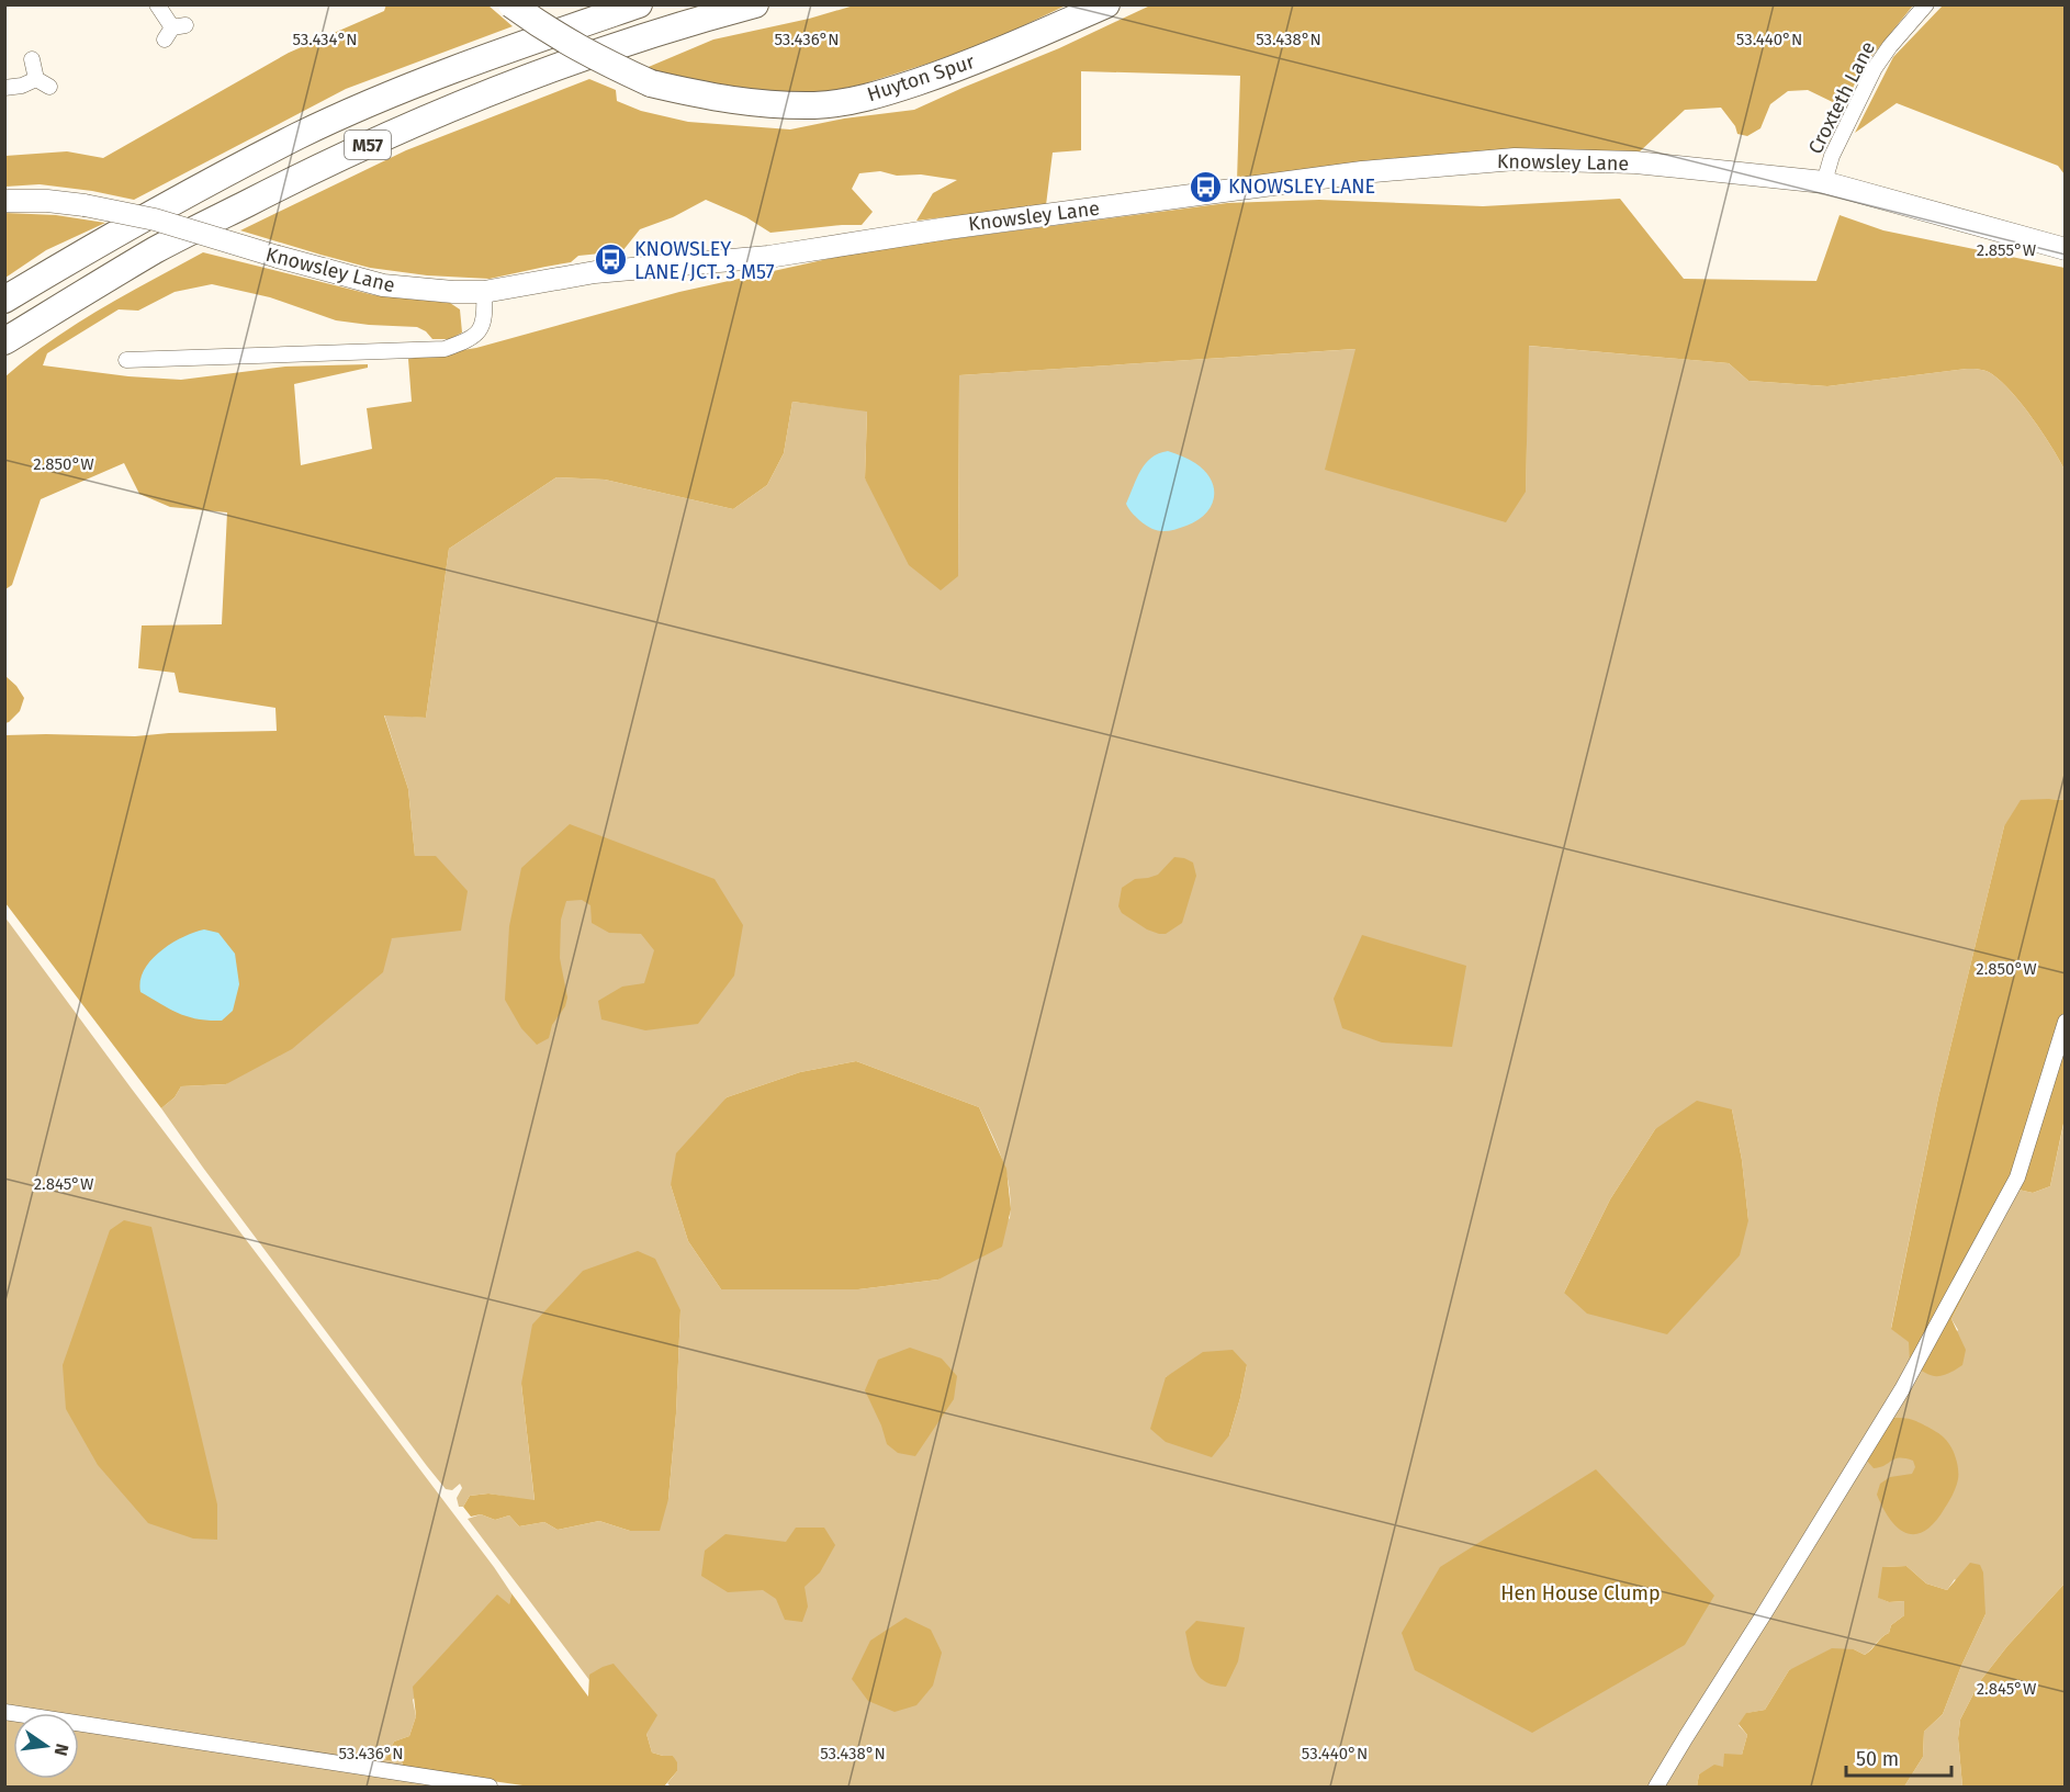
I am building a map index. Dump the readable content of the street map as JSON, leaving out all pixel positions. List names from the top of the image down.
{
  "streets": {
    "highway": ["Huyton Spur", "M57"],
    "main road": ["Knowsley Lane"],
    "street": ["Croxteth Lane"]
  },
  "crossings": [
    ["Croxteth Lane", "Knowsley Lane"]
  ],
  "parks": ["Hen House Clump"],
  "places": {
    "bus stop": ["KNOWSLEY LANE", "KNOWSLEY LANE/JCT. 3 M57"]
  },
  "scale_bar": "50 m",
  "north": "right",
  "coordinates": [
    "53.434°N",
    "53.436°N",
    "53.438°N",
    "53.440°N",
    "2.855°W",
    "2.850°W",
    "2.845°W"
  ]
}
